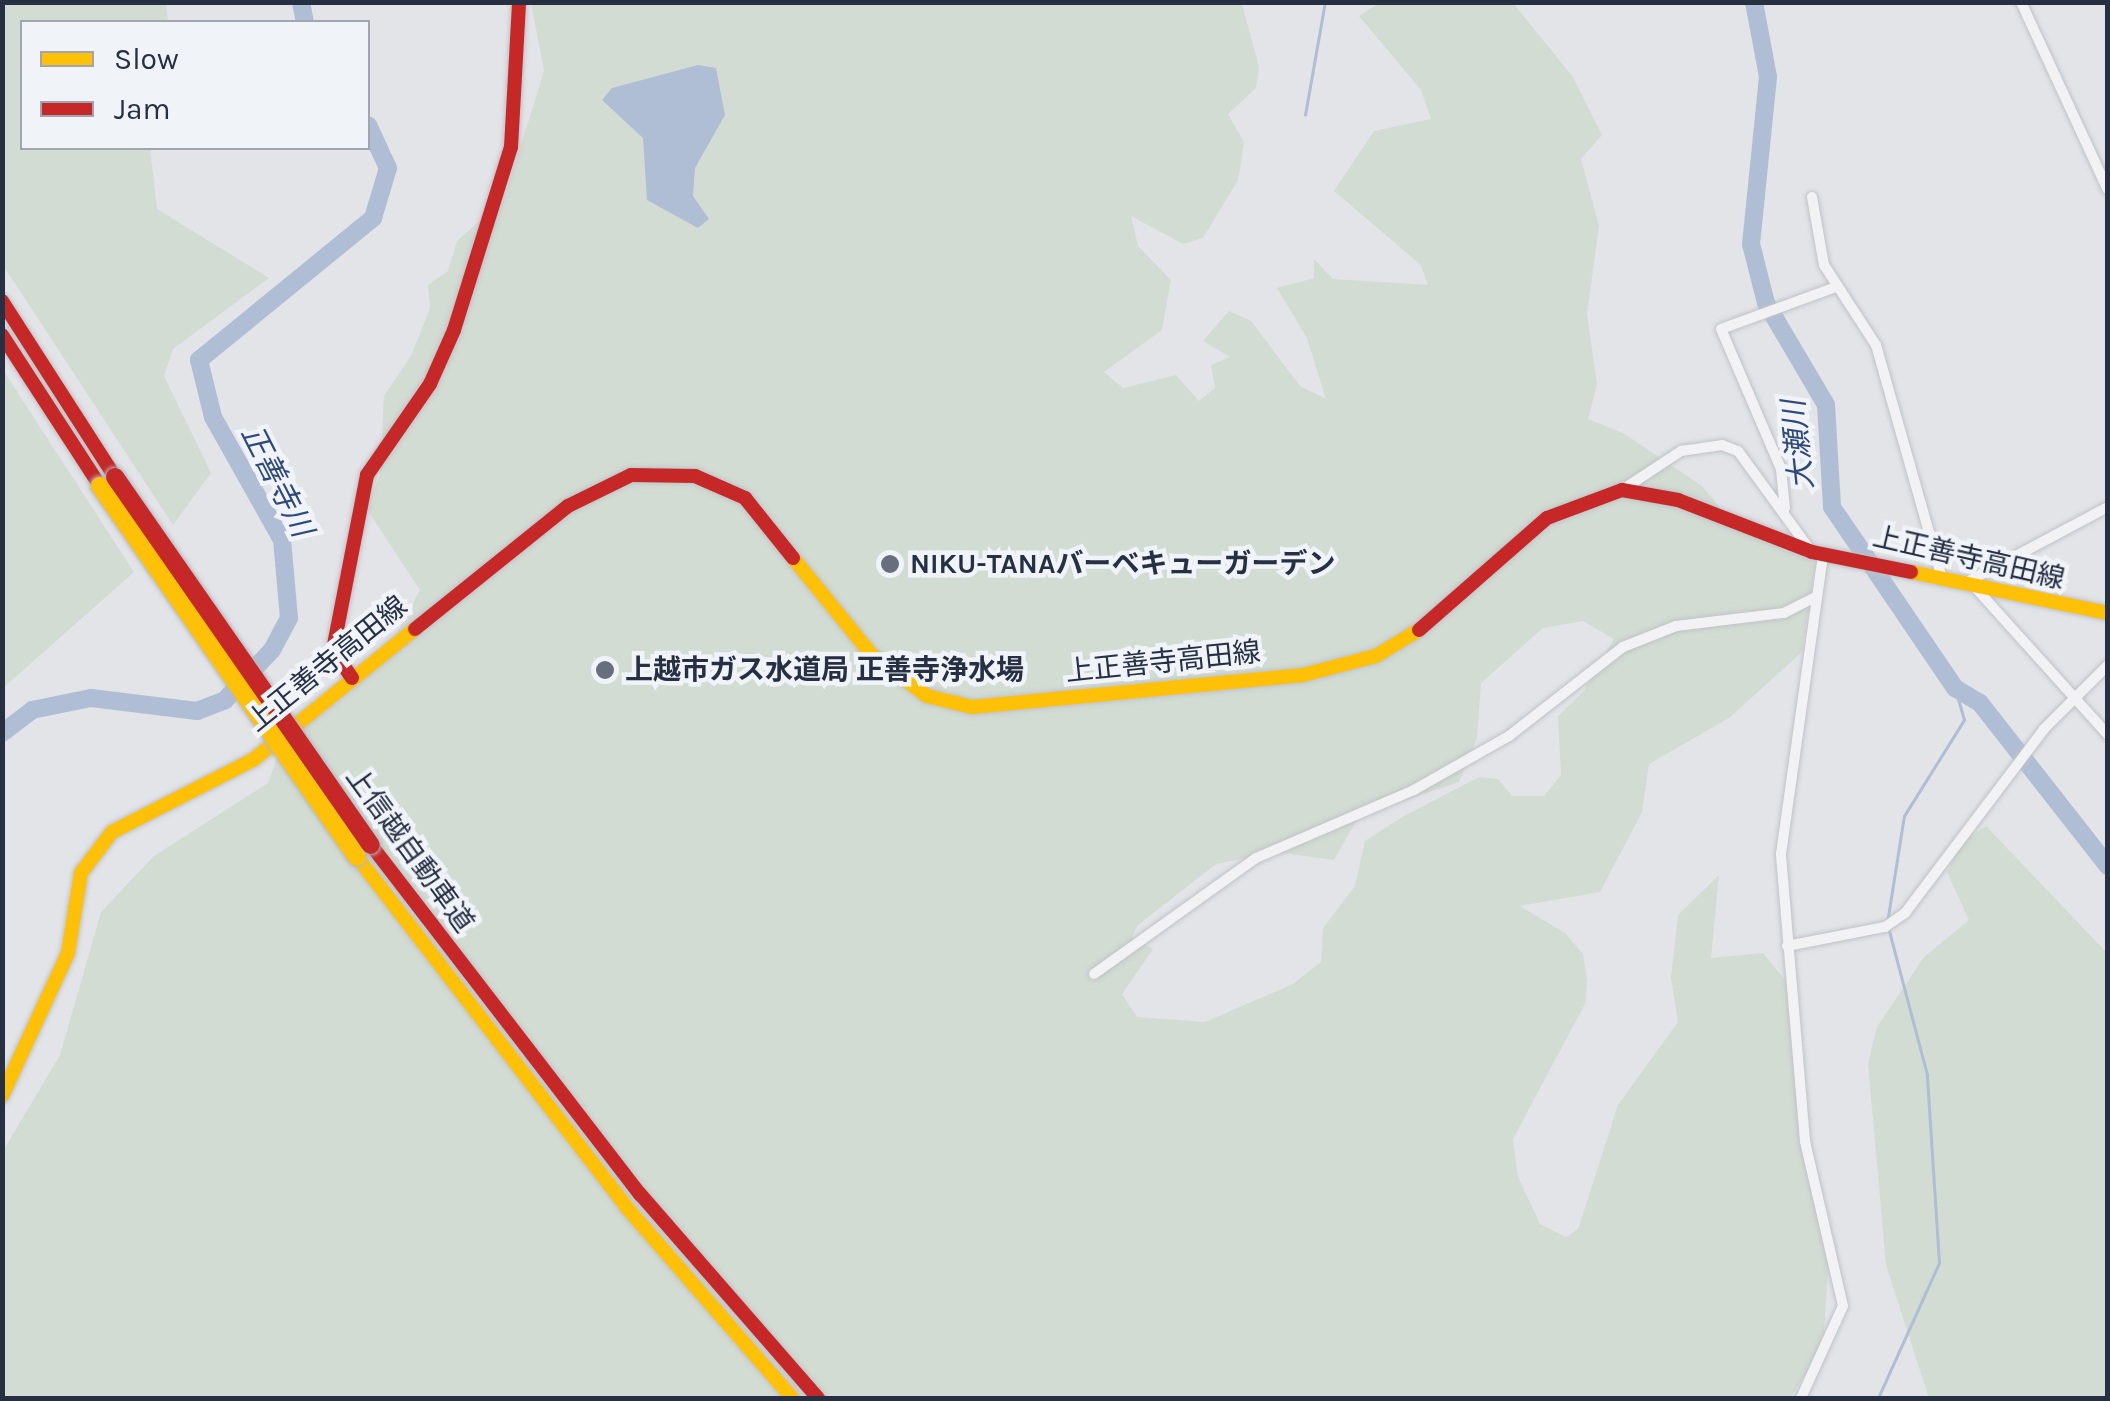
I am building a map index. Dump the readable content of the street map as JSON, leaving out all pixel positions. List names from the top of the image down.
{
  "streets": {
    "main road": ["上正善寺高田線", "上信越自動車道"]
  },
  "water": ["大瀬川", "正善寺川"],
  "places": ["NIKU-TANAバーベキューガーデン", "上越市ガス水道局 正善寺浄水場"],
  "legend": ["Slow", "Jam"]
}
